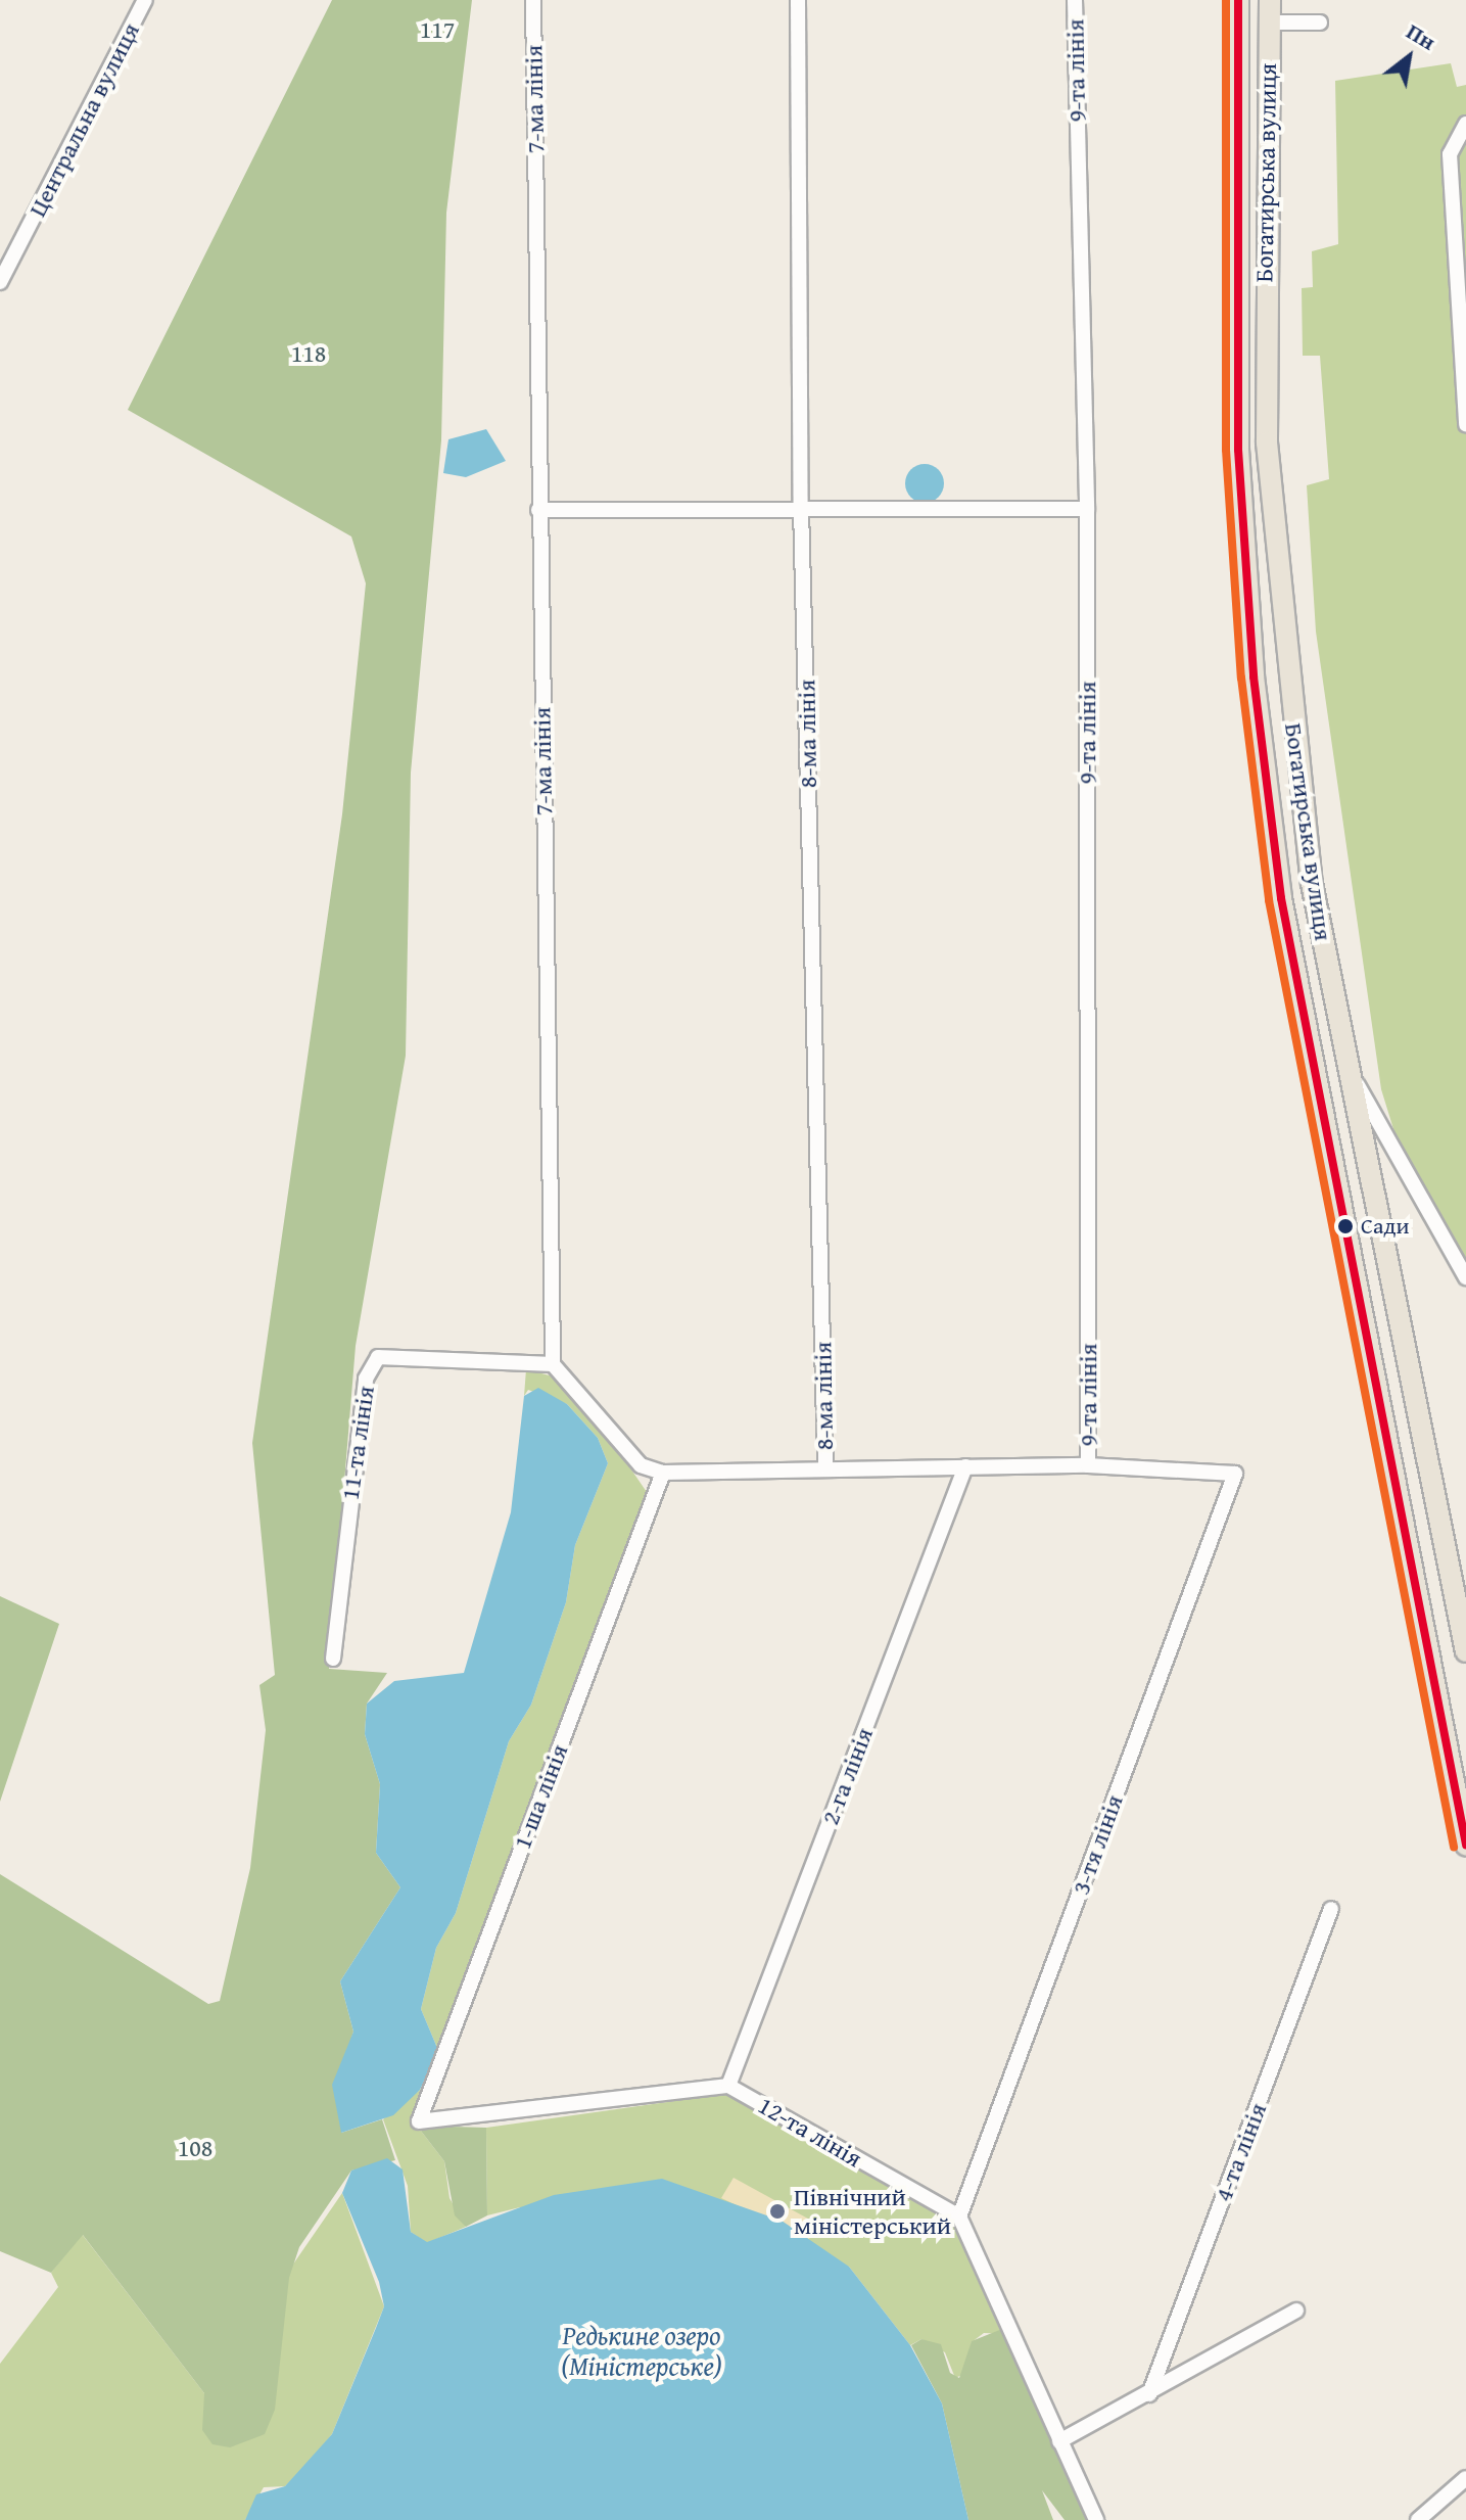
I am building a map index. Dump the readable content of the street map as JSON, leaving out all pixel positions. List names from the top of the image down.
{
  "streets": {
    "main road": ["Богатирська вулиця"],
    "street": [
      "9-та лінія",
      "7-ма лінія",
      "Центральна вулиця",
      "8-ма лінія",
      "11-та лінія",
      "2-га лінія",
      "1-ша лінія",
      "3-тя лінія",
      "12-та лінія",
      "4-та лінія"
    ]
  },
  "crossings": [
    ["9-та лінія", "3-тя лінія"],
    ["7-ма лінія", "11-та лінія"],
    ["2-га лінія", "12-та лінія"],
    ["1-ша лінія", "12-та лінія"],
    ["3-тя лінія", "12-та лінія"]
  ],
  "water": ["Редькине озеро (Міністерське)"],
  "parks": ["117", "118", "108"],
  "places": ["Сади", "Північний міністерський"],
  "north": "top right"
}
